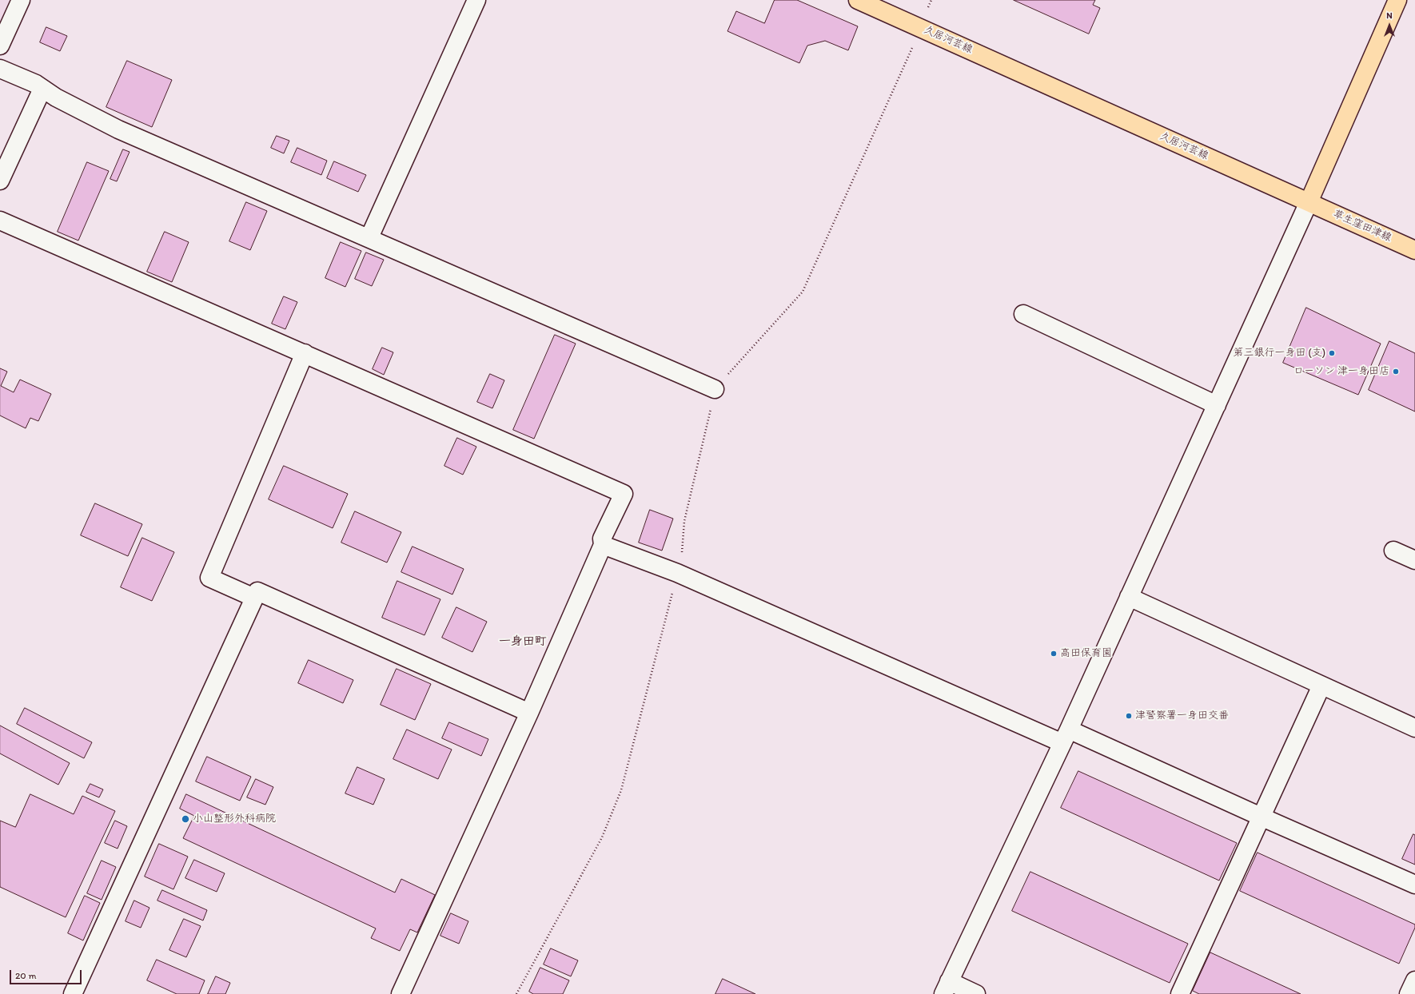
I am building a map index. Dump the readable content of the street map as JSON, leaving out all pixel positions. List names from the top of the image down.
{
  "streets": {
    "main road": ["久居河芸線", "草生窪田津線"]
  },
  "crossings": [
    ["久居河芸線", "草生窪田津線"]
  ],
  "districts": ["一身田町"],
  "places": [
    "第三銀行一身田 (支)",
    "ローソン 津一身田店",
    "高田保育園",
    "津警察署一身田交番",
    "小山整形外科病院"
  ],
  "scale_bar": "20 m",
  "north": "top"
}
